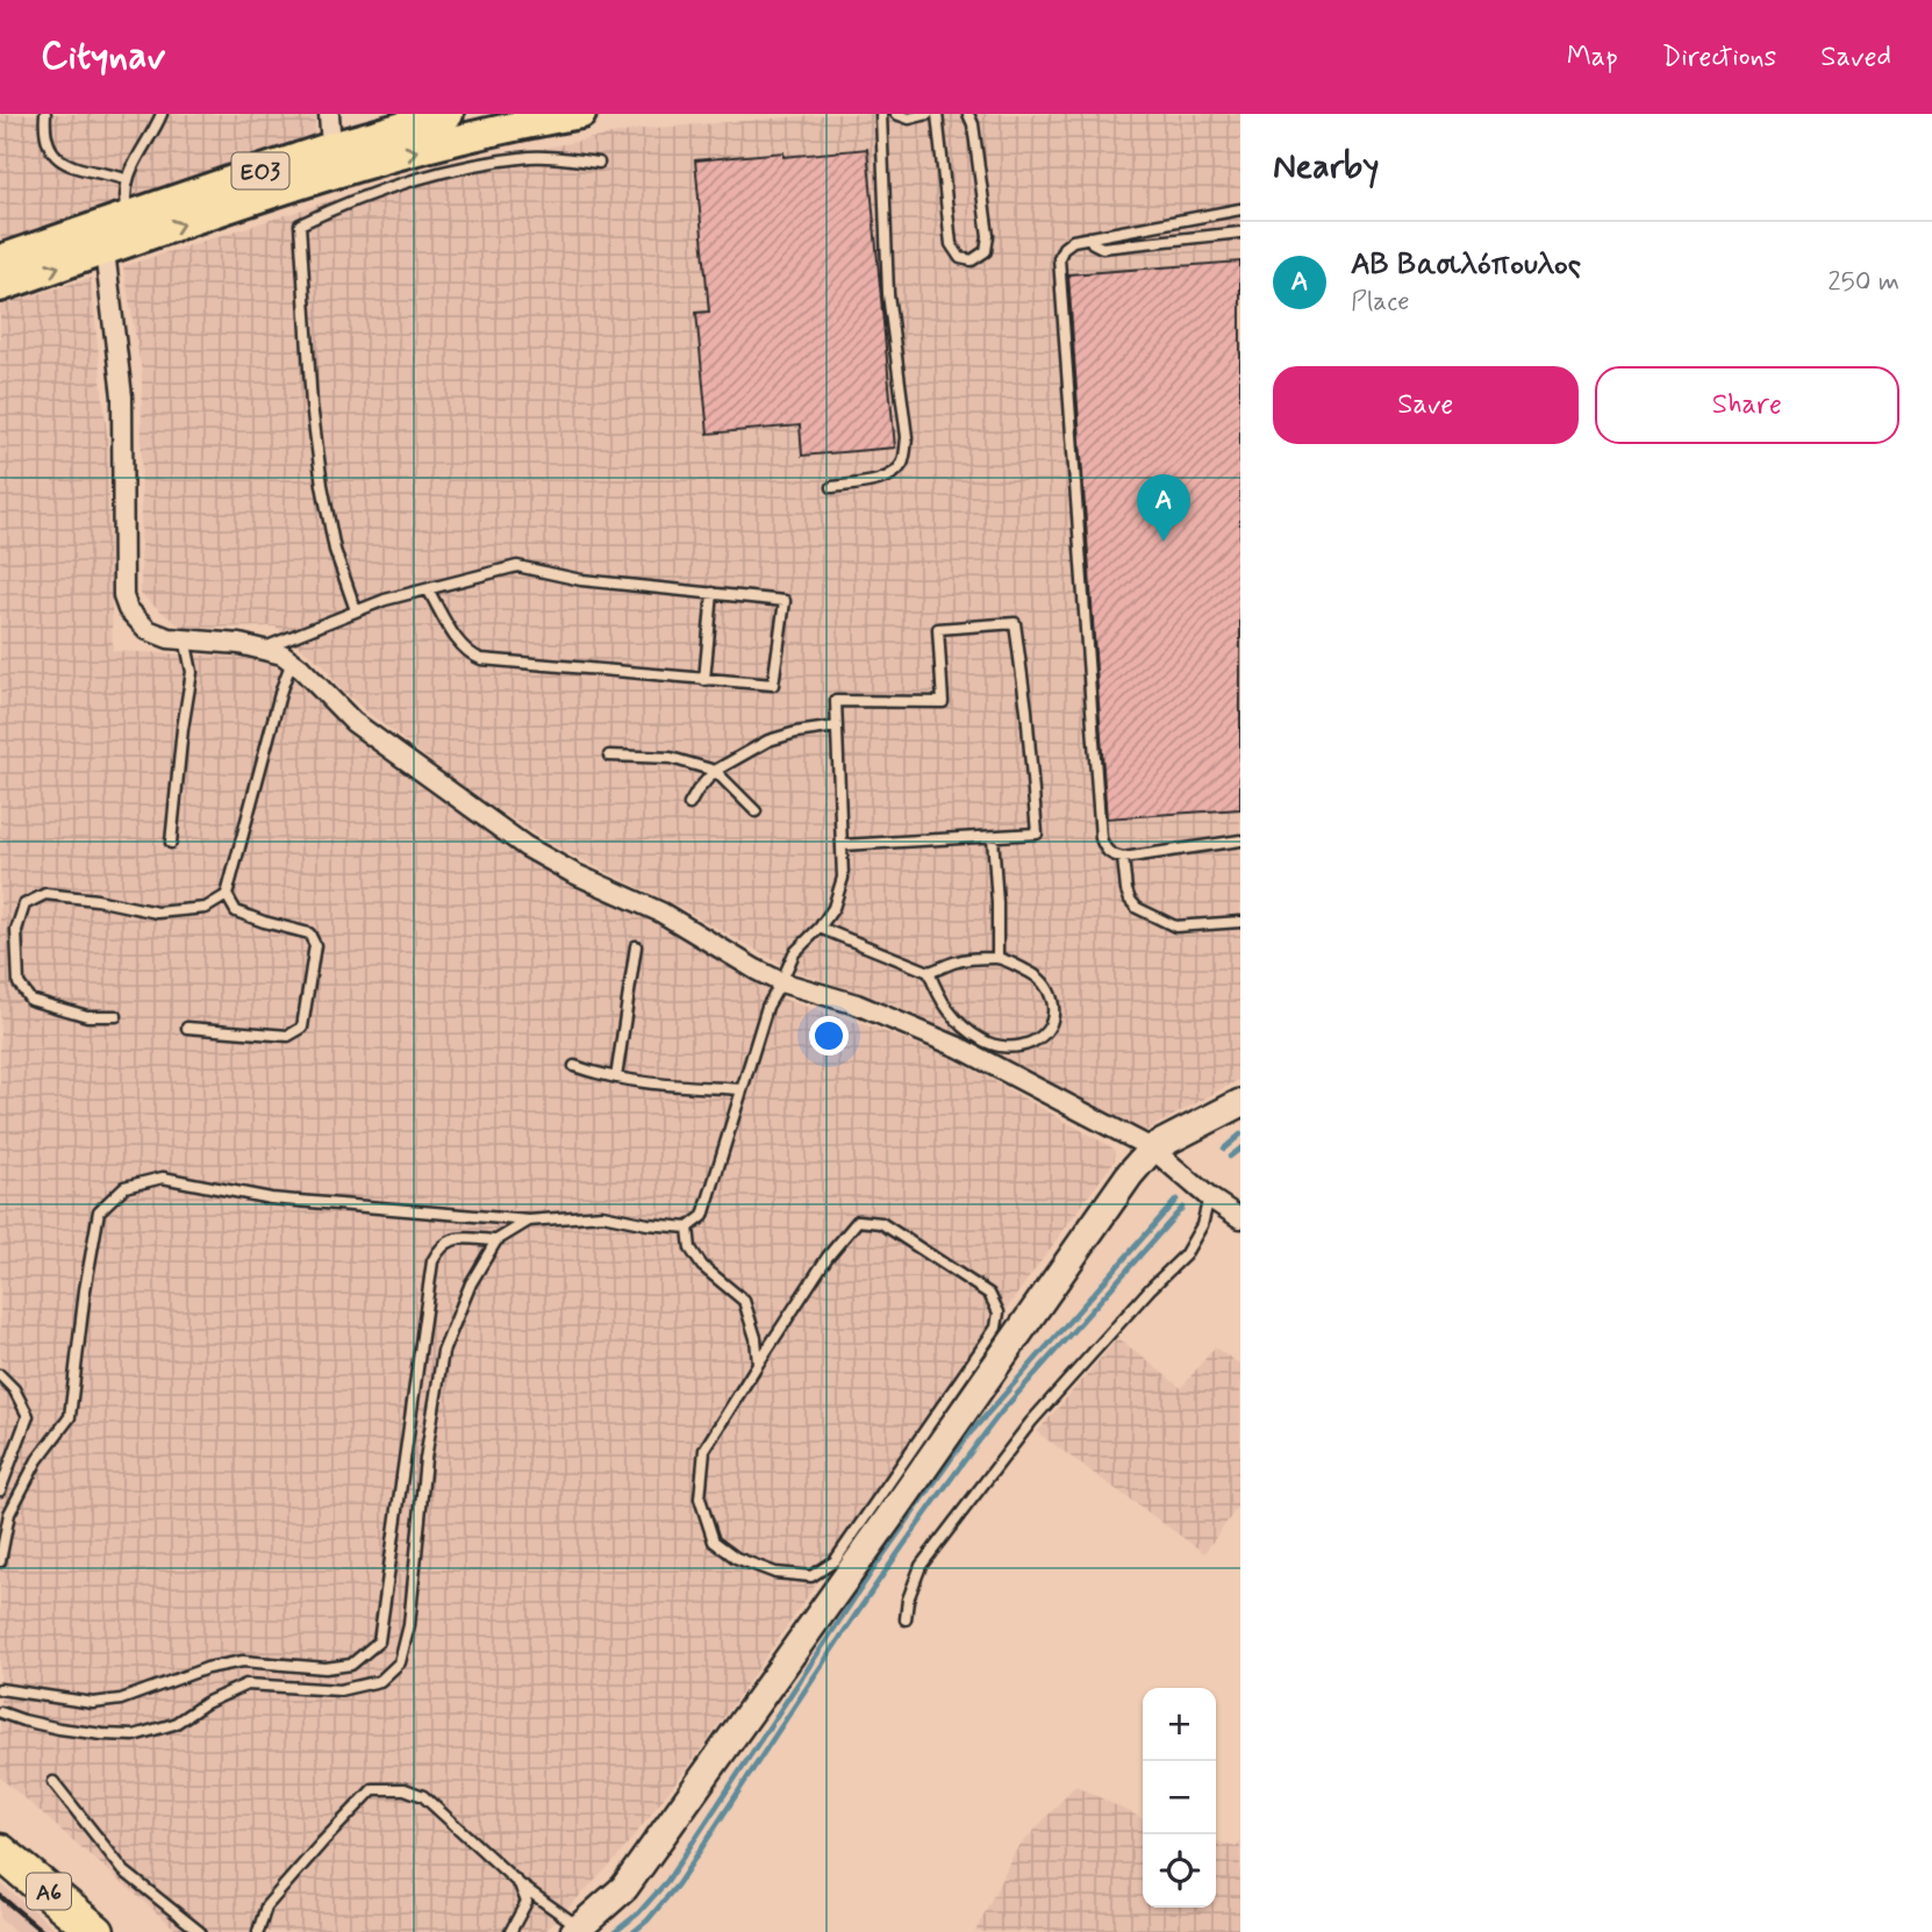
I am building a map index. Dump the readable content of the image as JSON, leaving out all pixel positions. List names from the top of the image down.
{
  "streets": {
    "highway": ["Α6"],
    "main road": ["ΕΟ3"]
  },
  "page": {
    "header": "Citynav",
    "nav": ["Map", "Directions", "Saved"],
    "heading": "Nearby",
    "list": [
      {
        "mark": "A",
        "name": "ΑΒ Βασιλόπουλος",
        "note": "Place",
        "value": "250 m"
      }
    ],
    "buttons": ["Save", "Share"],
    "pins": "A",
    "map_buttons": ["+", "−"]
  }
}
